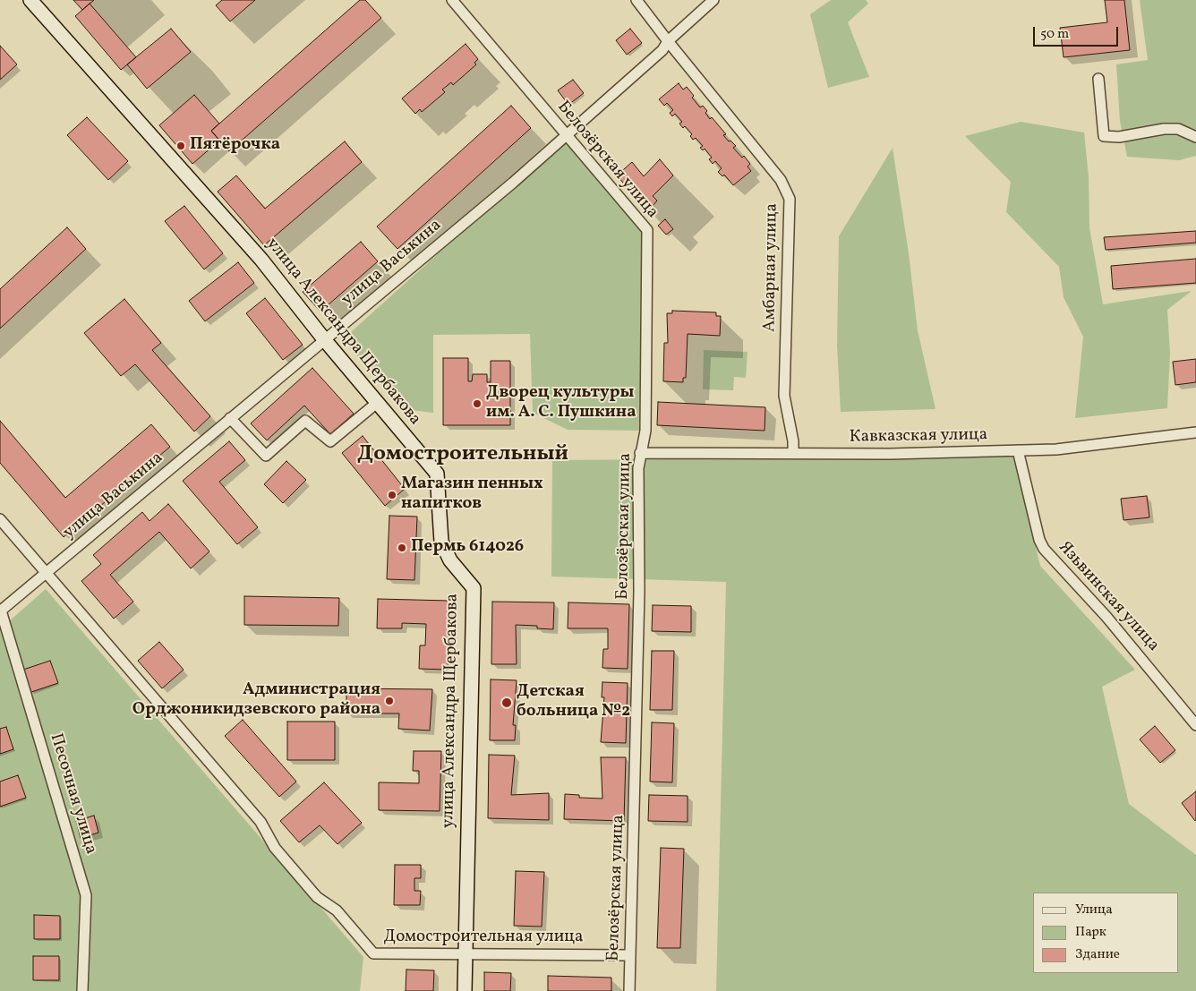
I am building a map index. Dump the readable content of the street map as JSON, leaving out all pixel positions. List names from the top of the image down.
{
  "streets": {
    "street": [
      "Белозёрская улица",
      "улица Васькина",
      "Амбарная улица",
      "улица Александра Щербакова",
      "Кавказская улица",
      "Язьвинская улица",
      "Песочная улица",
      "Домостроительная улица"
    ]
  },
  "crossings": [
    ["Белозёрская улица", "улица Васькина"],
    ["Белозёрская улица", "Кавказская улица"],
    ["Белозёрская улица", "Домостроительная улица"],
    ["улица Васькина", "Амбарная улица"],
    ["улица Васькина", "улица Александра Щербакова"],
    ["улица Васькина", "Песочная улица"],
    ["улица Васькина", "Домостроительная улица"],
    ["Амбарная улица", "Кавказская улица"],
    ["улица Александра Щербакова", "Домостроительная улица"],
    ["Кавказская улица", "Язьвинская улица"]
  ],
  "districts": ["Домостроительный"],
  "places": [
    "Пятёрочка",
    "Дворец культуры им. А. С. Пушкина",
    "Магазин пенных напитков",
    "Пермь 614026",
    "Администрация Орджоникидзевского района",
    "Детская больница №2"
  ],
  "legend": ["Улица", "Парк", "Здание"],
  "scale_bar": "50 m"
}
